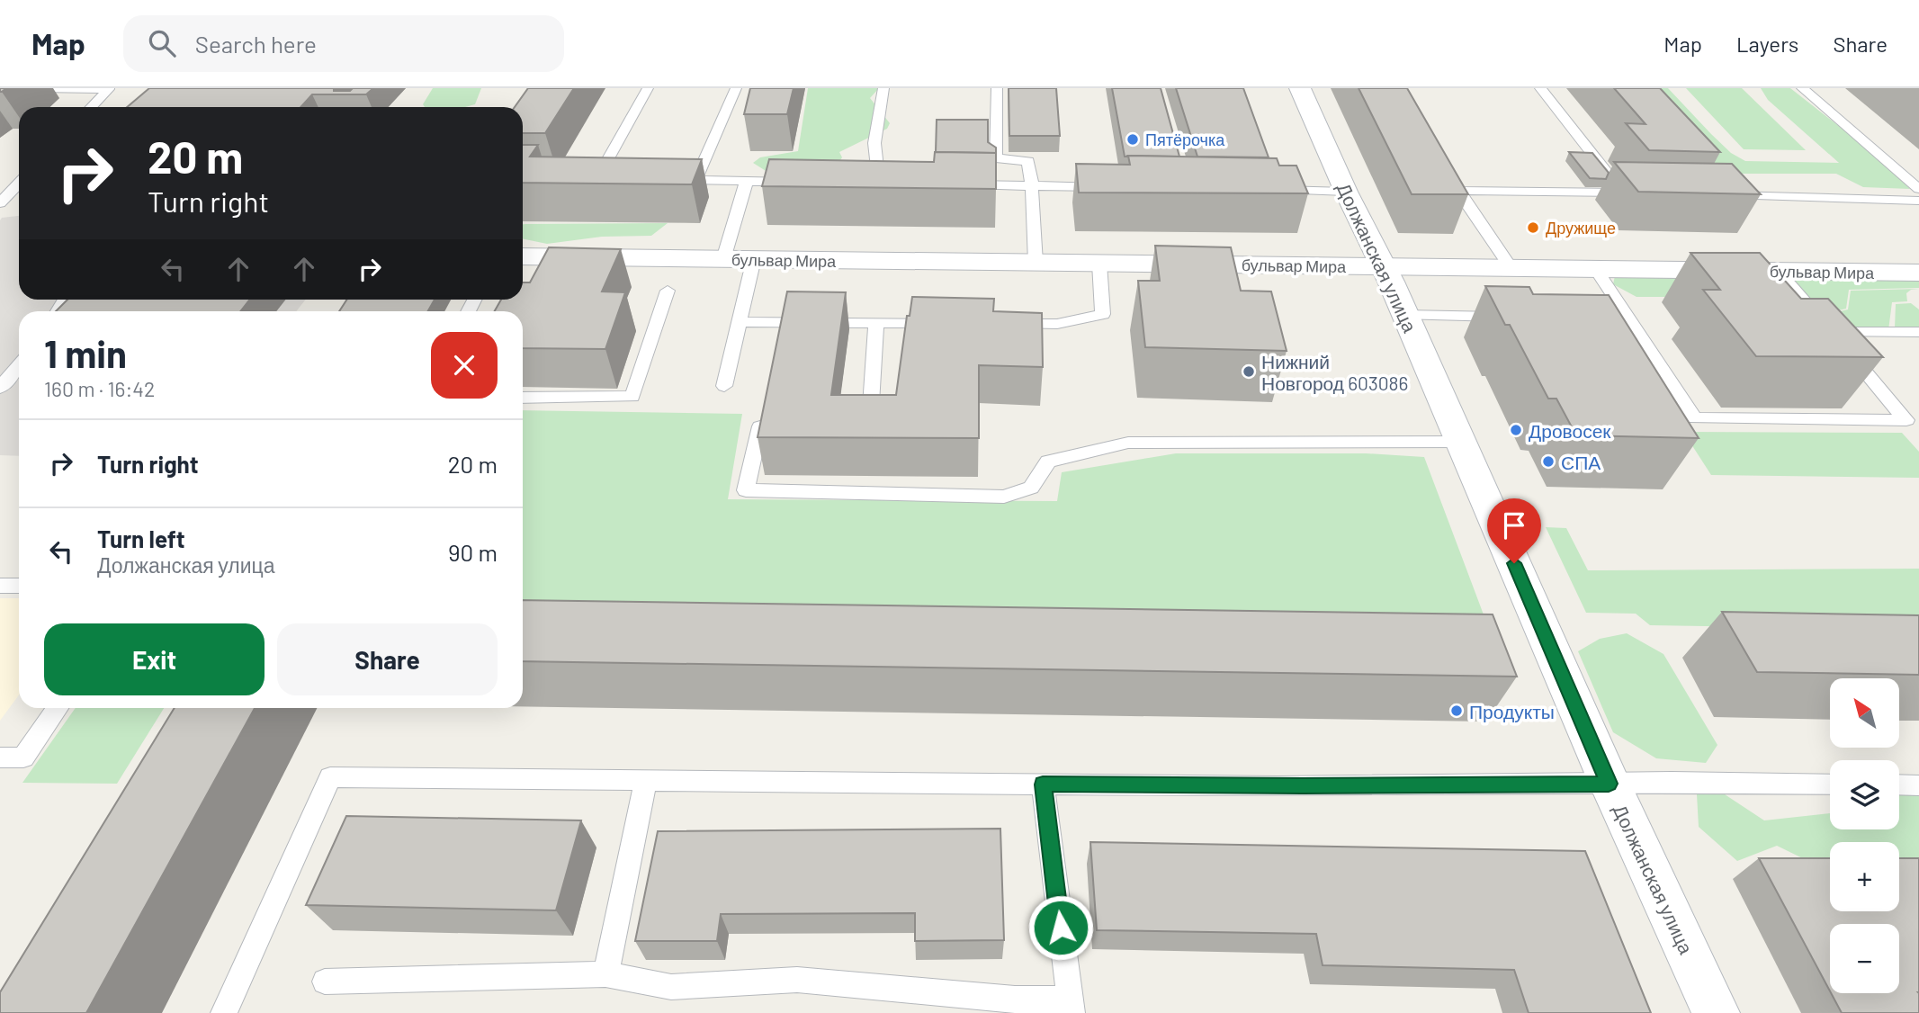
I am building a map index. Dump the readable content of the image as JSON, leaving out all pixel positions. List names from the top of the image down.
{
  "streets": {
    "street": ["Должанская улица", "бульвар Мира"]
  },
  "crossings": [
    ["Должанская улица", "бульвар Мира"]
  ],
  "places": [
    "Пятёрочка",
    "Дружище",
    "Нижний Новгород 603086",
    "Дровосек",
    "СПА",
    "Продукты"
  ],
  "north": "top left",
  "page": {
    "header": "Map",
    "search": "Search here",
    "nav": ["Map", "Layers", "Share"],
    "turn": ["20 m", "Turn right"],
    "heading": ["1 min", "160 m · 16:42"],
    "list": [
      {
        "name": "Turn right",
        "value": "20 m"
      },
      {
        "name": "Turn left",
        "note": "Должанская улица",
        "value": "90 m"
      }
    ],
    "buttons": ["Exit", "Share"],
    "map_buttons": ["+", "−"]
  }
}
